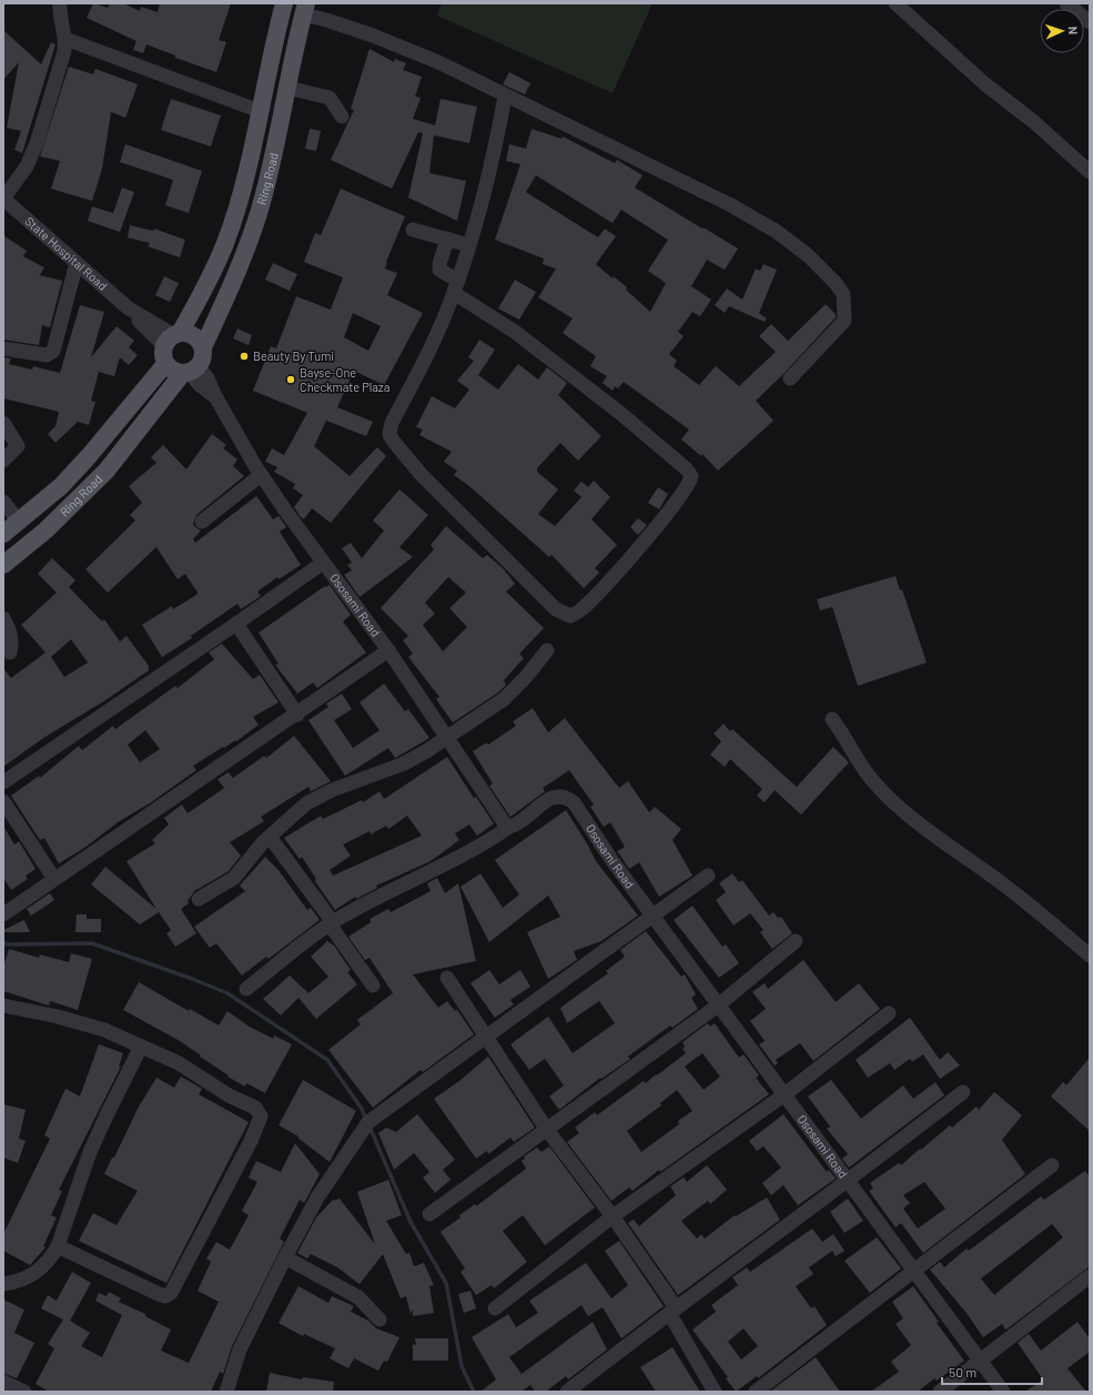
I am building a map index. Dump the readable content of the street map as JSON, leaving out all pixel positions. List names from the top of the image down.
{
  "streets": {
    "main road": ["Ring Road"],
    "street": ["State Hospital Road", "Ososami Road"]
  },
  "crossings": [
    ["Ring Road", "State Hospital Road"],
    ["Ring Road", "Ososami Road"],
    ["State Hospital Road", "Ososami Road"]
  ],
  "places": ["Beauty By Tumi", "Bayse-One Checkmate Plaza"],
  "scale_bar": "50 m",
  "north": "right"
}
